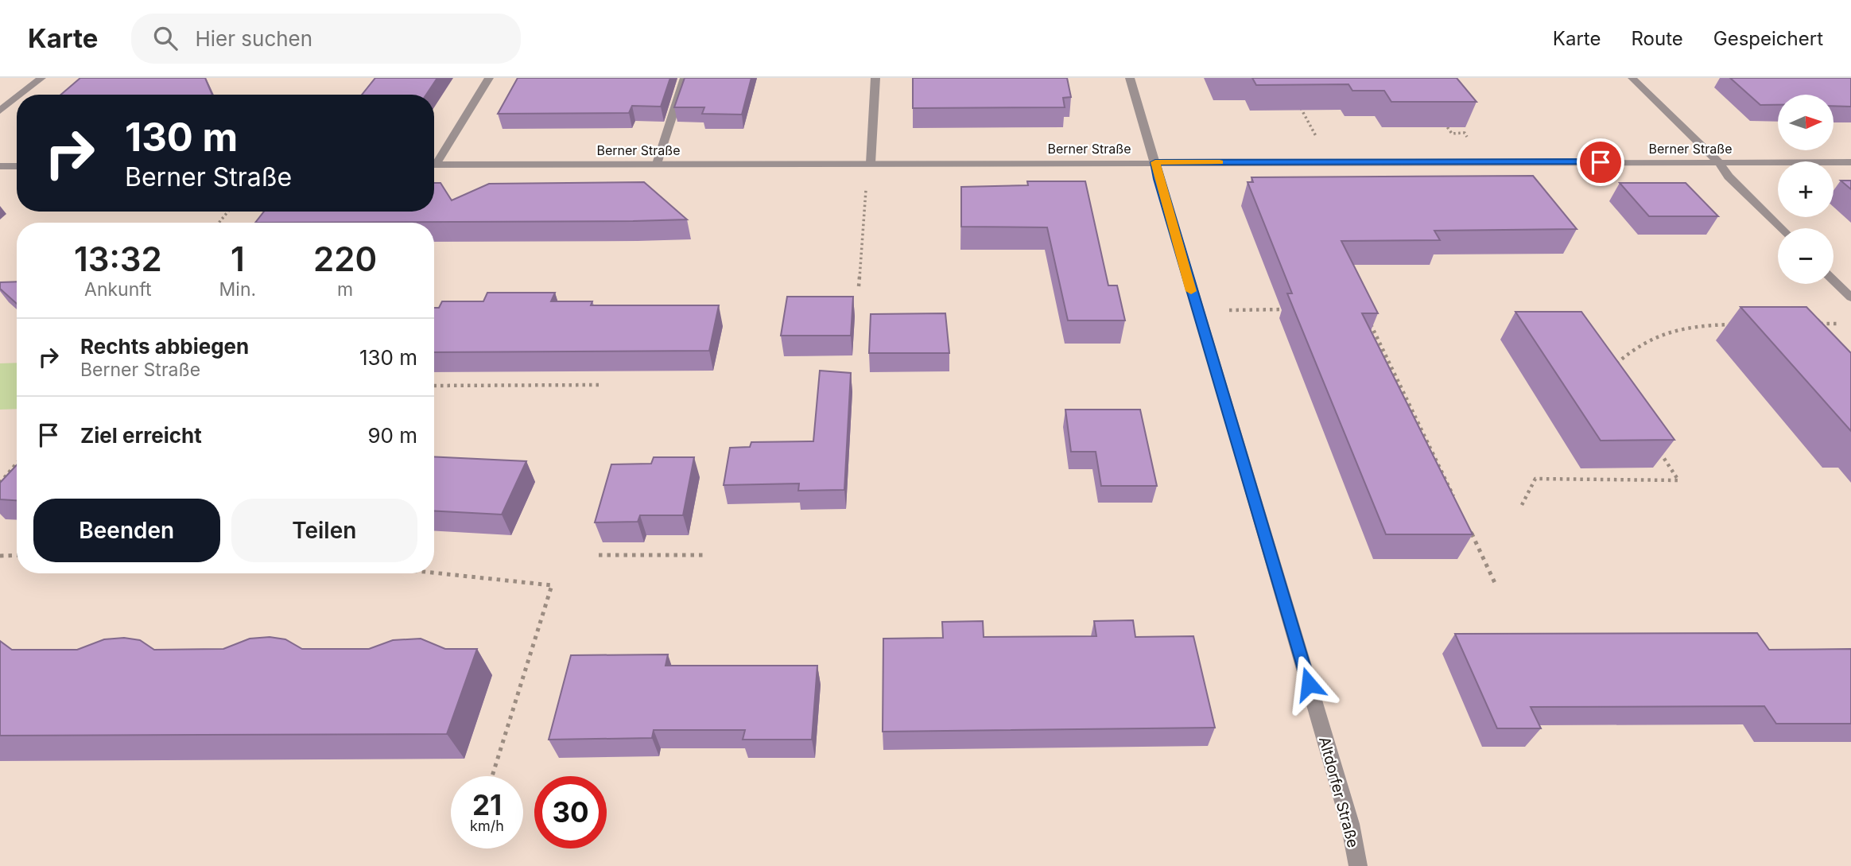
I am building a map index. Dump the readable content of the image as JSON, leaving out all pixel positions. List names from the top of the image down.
{
  "streets": {
    "street": ["Berner Straße", "Altdorfer Straße"]
  },
  "crossings": [
    ["Berner Straße", "Altdorfer Straße"]
  ],
  "north": "right",
  "page": {
    "header": "Karte",
    "search": "Hier suchen",
    "nav": ["Karte", "Route", "Gespeichert"],
    "map_buttons": ["+", "−"],
    "turn": ["130 m", "Berner Straße"],
    "eta": [
      "13:32",
      "Ankunft",
      "1",
      "Min.",
      "220",
      "m"
    ],
    "list": [
      {
        "name": "Rechts abbiegen",
        "note": "Berner Straße",
        "value": "130 m"
      },
      {
        "name": "Ziel erreicht",
        "value": "90 m"
      }
    ],
    "buttons": ["Beenden", "Teilen"],
    "speed": "21 km/h",
    "limit": "30"
  }
}
